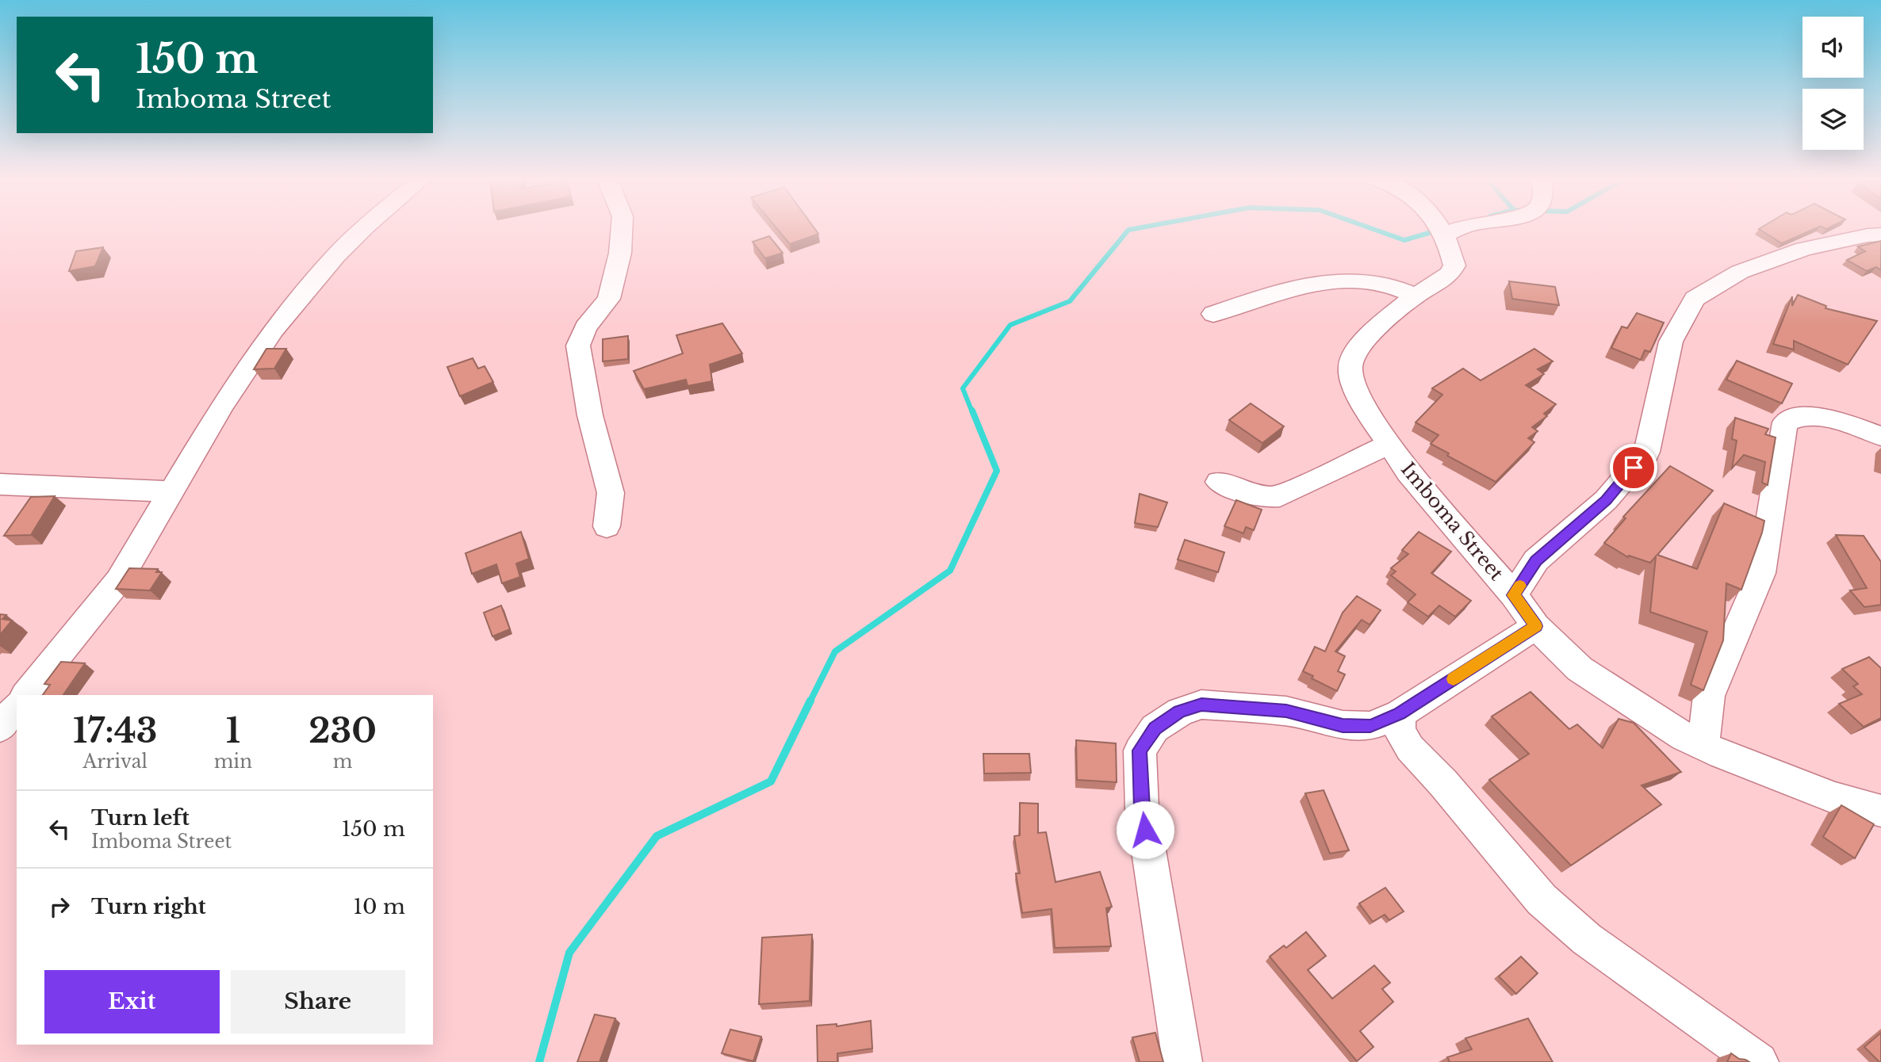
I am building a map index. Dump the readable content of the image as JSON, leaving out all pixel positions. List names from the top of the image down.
{
  "streets": {
    "street": ["Imboma Street"]
  },
  "page": {
    "turn": ["150 m", "Imboma Street"],
    "eta": [
      "17:43",
      "Arrival",
      "1",
      "min",
      "230",
      "m"
    ],
    "list": [
      {
        "name": "Turn left",
        "note": "Imboma Street",
        "value": "150 m"
      },
      {
        "name": "Turn right",
        "value": "10 m"
      }
    ],
    "buttons": ["Exit", "Share"]
  }
}
